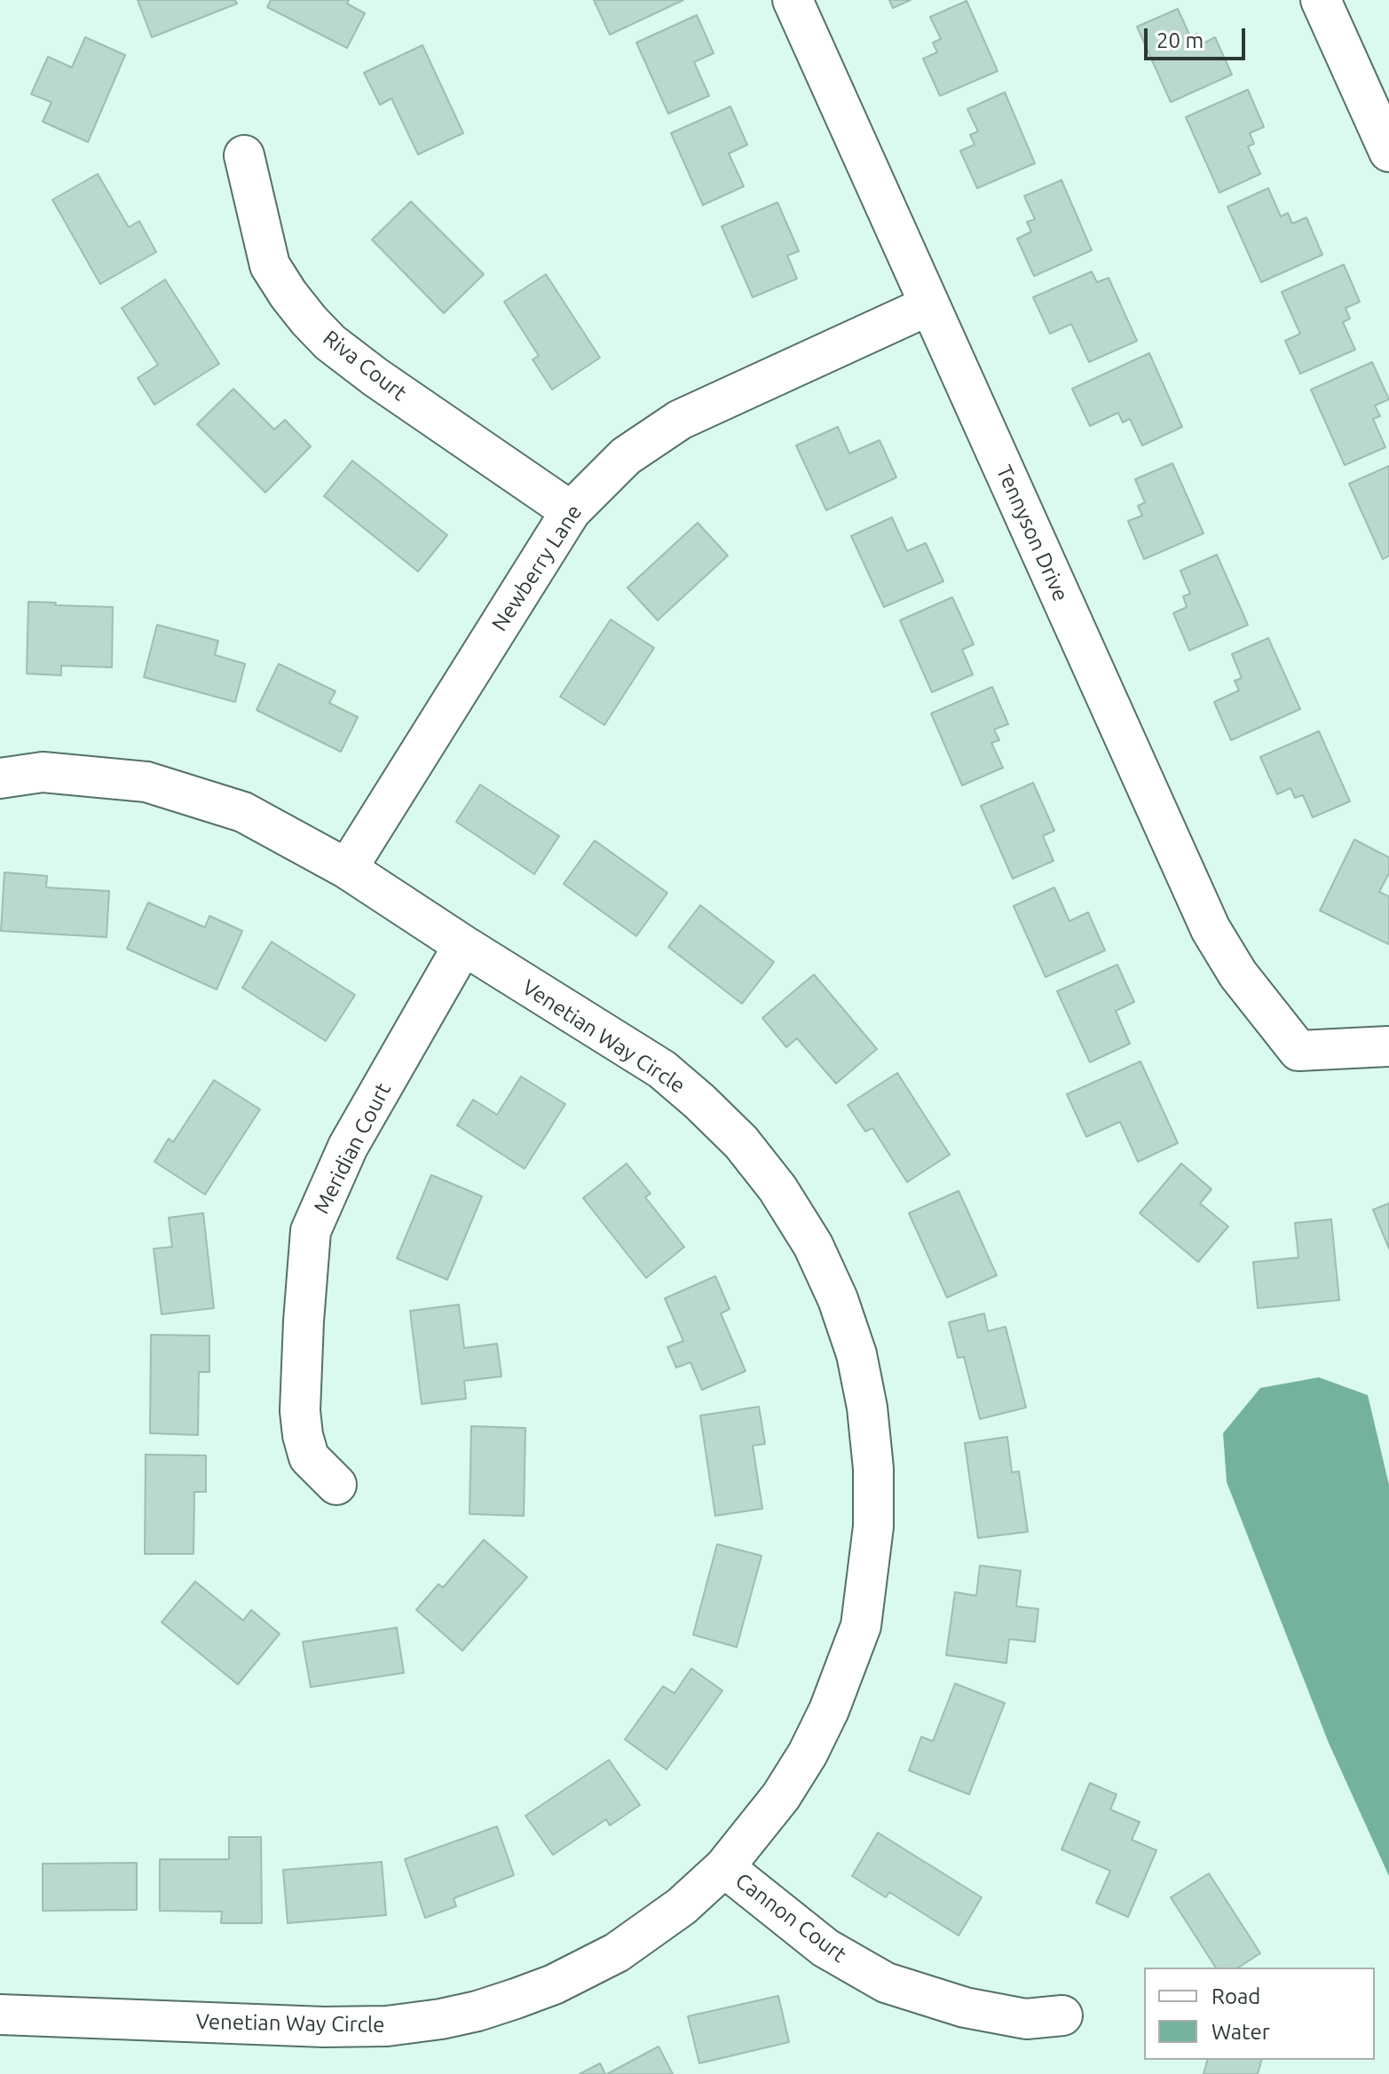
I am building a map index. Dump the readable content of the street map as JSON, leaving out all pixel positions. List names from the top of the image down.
{
  "streets": {
    "street": [
      "Riva Court",
      "Tennyson Drive",
      "Newberry Lane",
      "Venetian Way Circle",
      "Meridian Court",
      "Cannon Court"
    ]
  },
  "crossings": [
    ["Riva Court", "Newberry Lane"],
    ["Tennyson Drive", "Newberry Lane"],
    ["Newberry Lane", "Venetian Way Circle"],
    ["Venetian Way Circle", "Meridian Court"],
    ["Venetian Way Circle", "Cannon Court"]
  ],
  "legend": ["Road", "Water"],
  "scale_bar": "20 m"
}
